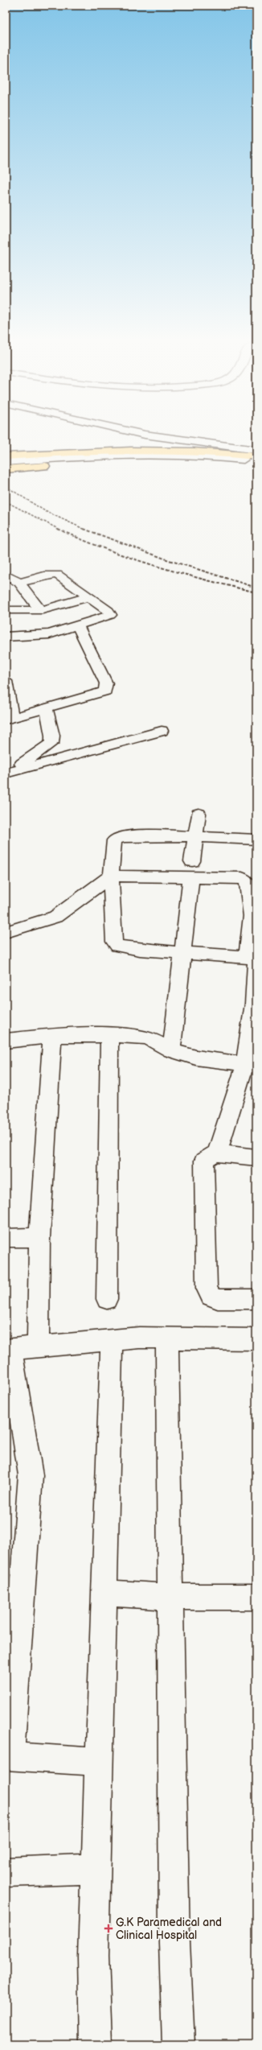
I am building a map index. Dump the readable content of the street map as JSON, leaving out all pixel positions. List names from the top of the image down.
{
  "places": {
    "health": ["G.K Paramedical and Clinical Hospital"]
  }
}
